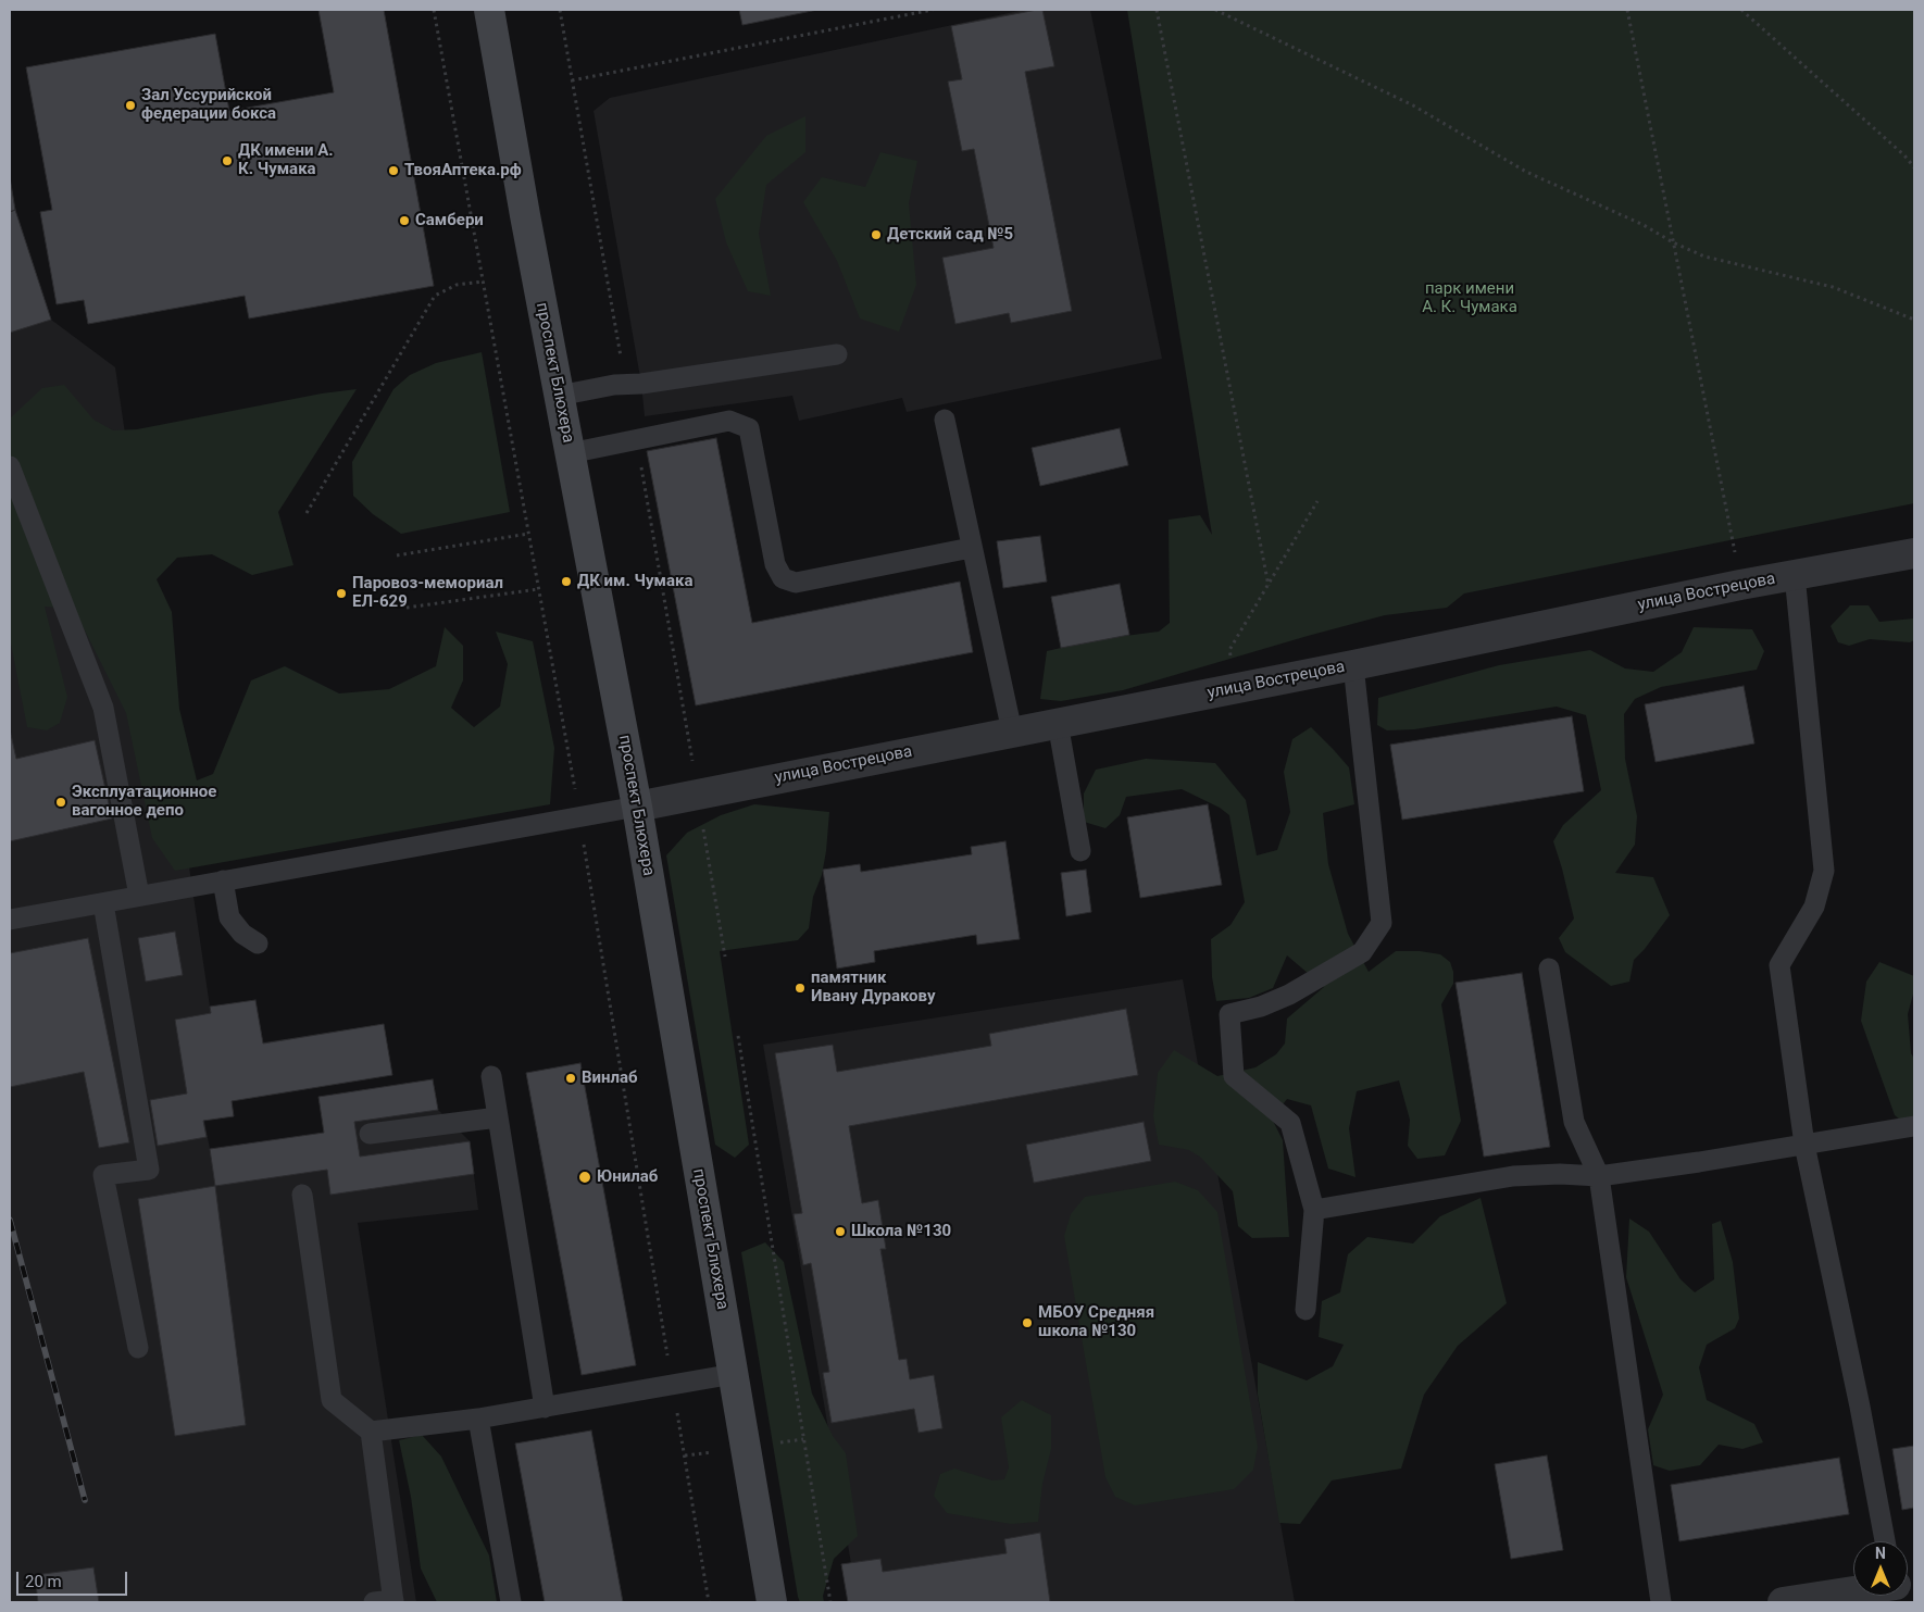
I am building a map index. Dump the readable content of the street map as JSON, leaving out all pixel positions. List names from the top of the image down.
{
  "streets": {
    "main road": ["проспект Блюхера"],
    "street": ["улица Вострецова"]
  },
  "crossings": [
    ["проспект Блюхера", "улица Вострецова"]
  ],
  "parks": ["парк имени А. К. Чумака"],
  "places": [
    "Зал Уссурийской федерации бокса",
    "ДК имени А. К. Чумака",
    "ТвояАптека.рф",
    "Самбери",
    "Детский сад №5",
    "ДК им. Чумака",
    "Паровоз-мемориал ЕЛ-629",
    "Эксплуатационное вагонное депо",
    "памятник Ивану Дуракову",
    "Винлаб",
    "Юнилаб",
    "Школа №130",
    "МБОУ Средняя школа №130"
  ],
  "scale_bar": "20 m",
  "north": "top"
}
